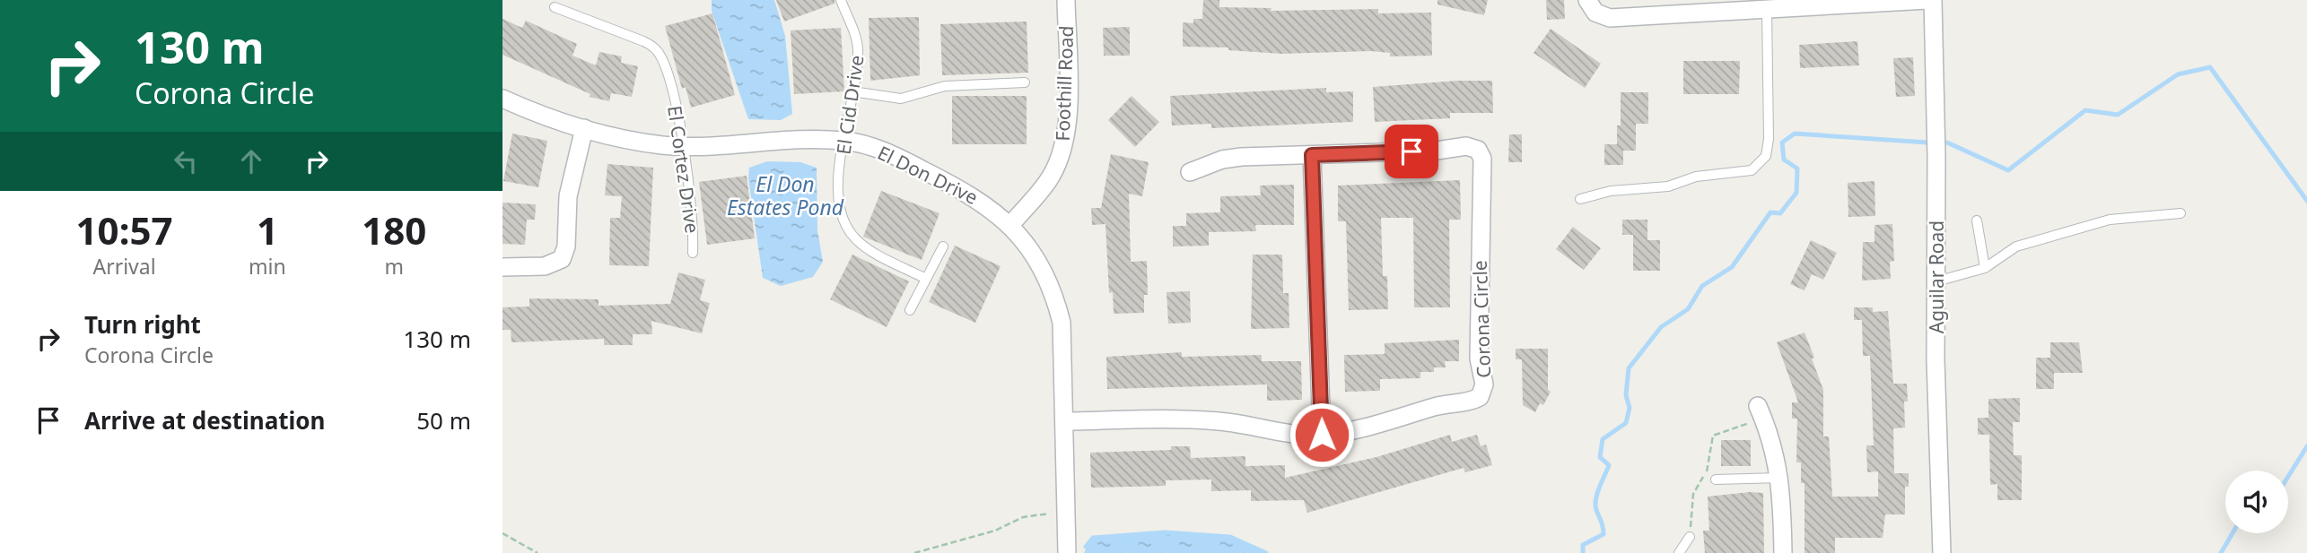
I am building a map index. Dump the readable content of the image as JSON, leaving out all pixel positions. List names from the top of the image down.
{
  "streets": {
    "street": [
      "Foothill Road",
      "El Don Drive",
      "Aguilar Road",
      "Corona Circle"
    ],
    "lane": ["El Cid Drive", "El Cortez Drive"]
  },
  "crossings": [
    ["Foothill Road", "El Don Drive"],
    ["El Cid Drive", "El Don Drive"],
    ["El Cortez Drive", "El Don Drive"],
    ["El Don Drive", "Corona Circle"]
  ],
  "water": ["El Don Estates Pond"],
  "page": {
    "turn": ["130 m", "Corona Circle"],
    "eta": [
      "10:57",
      "Arrival",
      "1",
      "min",
      "180",
      "m"
    ],
    "list": [
      {
        "name": "Turn right",
        "note": "Corona Circle",
        "value": "130 m"
      },
      {
        "name": "Arrive at destination",
        "value": "50 m"
      }
    ]
  }
}
